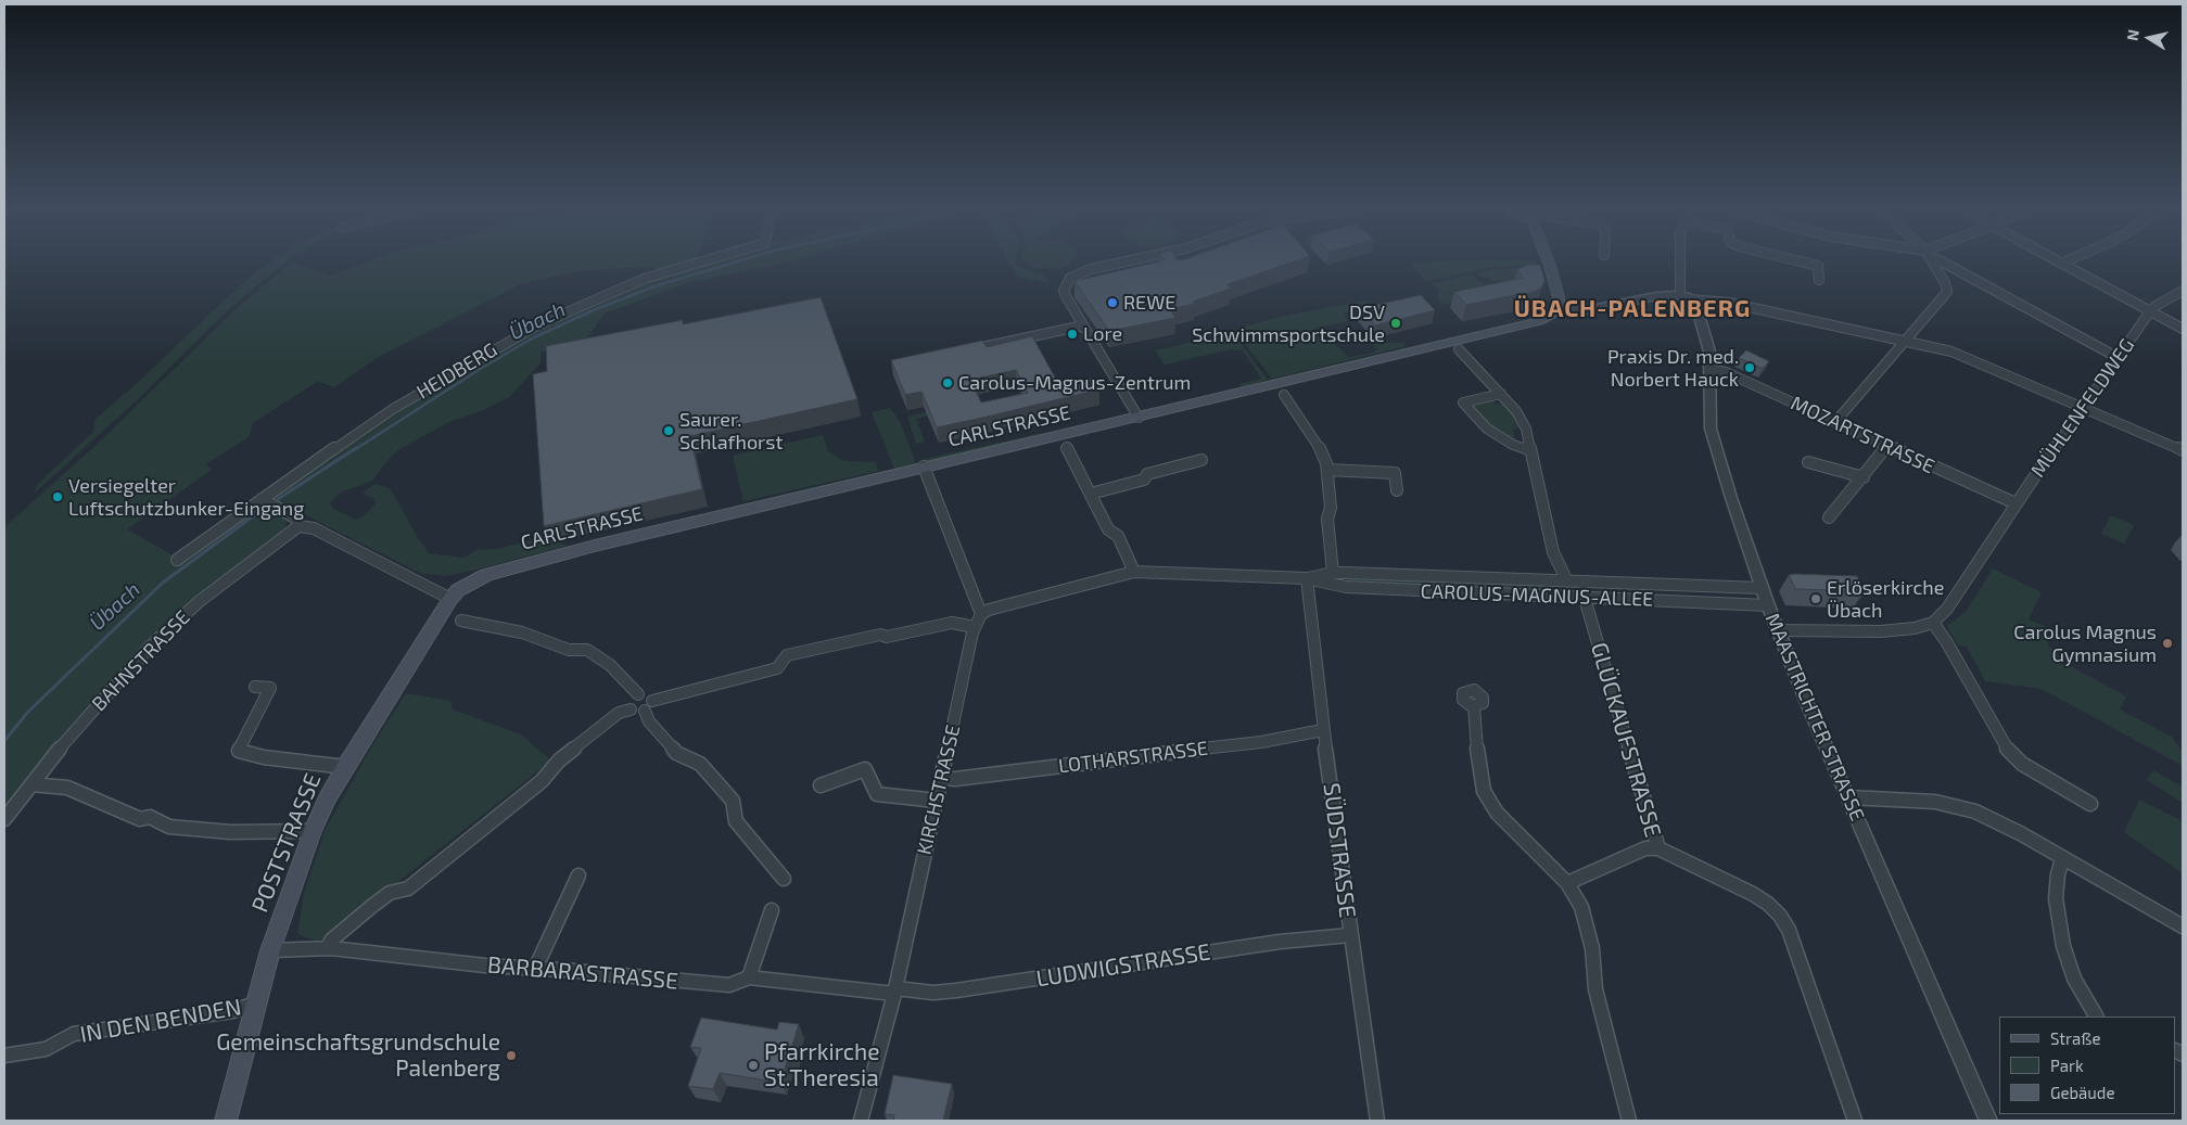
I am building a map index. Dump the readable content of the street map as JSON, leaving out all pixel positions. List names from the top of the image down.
{
  "streets": {
    "main road": ["CARLSTRASSE", "POSTSTRASSE"],
    "street": [
      "HEIDBERG",
      "MÜHLENFELDWEG",
      "MOZARTSTRASSE",
      "CAROLUS-MAGNUS-ALLEE",
      "BAHNSTRASSE",
      "MAASTRICHTER STRASSE",
      "GLÜCKAUFSTRASSE",
      "LOTHARSTRASSE",
      "KIRCHSTRASSE",
      "SÜDSTRASSE",
      "LUDWIGSTRASSE",
      "BARBARASTRASSE",
      "IN DEN BENDEN"
    ]
  },
  "crossings": [
    ["MÜHLENFELDWEG", "MOZARTSTRASSE"],
    ["CARLSTRASSE", "POSTSTRASSE"],
    ["MOZARTSTRASSE", "MAASTRICHTER STRASSE"],
    ["CAROLUS-MAGNUS-ALLEE", "MAASTRICHTER STRASSE"],
    ["CAROLUS-MAGNUS-ALLEE", "GLÜCKAUFSTRASSE"],
    ["CAROLUS-MAGNUS-ALLEE", "KIRCHSTRASSE"],
    ["CAROLUS-MAGNUS-ALLEE", "SÜDSTRASSE"],
    ["LOTHARSTRASSE", "KIRCHSTRASSE"],
    ["LOTHARSTRASSE", "SÜDSTRASSE"],
    ["KIRCHSTRASSE", "LUDWIGSTRASSE"],
    ["KIRCHSTRASSE", "BARBARASTRASSE"],
    ["POSTSTRASSE", "BARBARASTRASSE"],
    ["POSTSTRASSE", "IN DEN BENDEN"],
    ["SÜDSTRASSE", "LUDWIGSTRASSE"],
    ["LUDWIGSTRASSE", "BARBARASTRASSE"]
  ],
  "districts": ["ÜBACH-PALENBERG"],
  "water": ["Übach"],
  "places": [
    "REWE",
    "DSV Schwimmsportschule",
    "Lore",
    "Praxis Dr. med. Norbert Hauck",
    "Carolus-Magnus-Zentrum",
    "Saurer. Schlafhorst",
    "Versiegelter Luftschutzbunker-Eingang",
    "Erlöserkirche Übach",
    "Carolus Magnus Gymnasium",
    "Gemeinschaftsgrundschule Palenberg",
    "Pfarrkirche St.Theresia"
  ],
  "legend": ["Straße", "Park", "Gebäude"],
  "north": "left"
}
